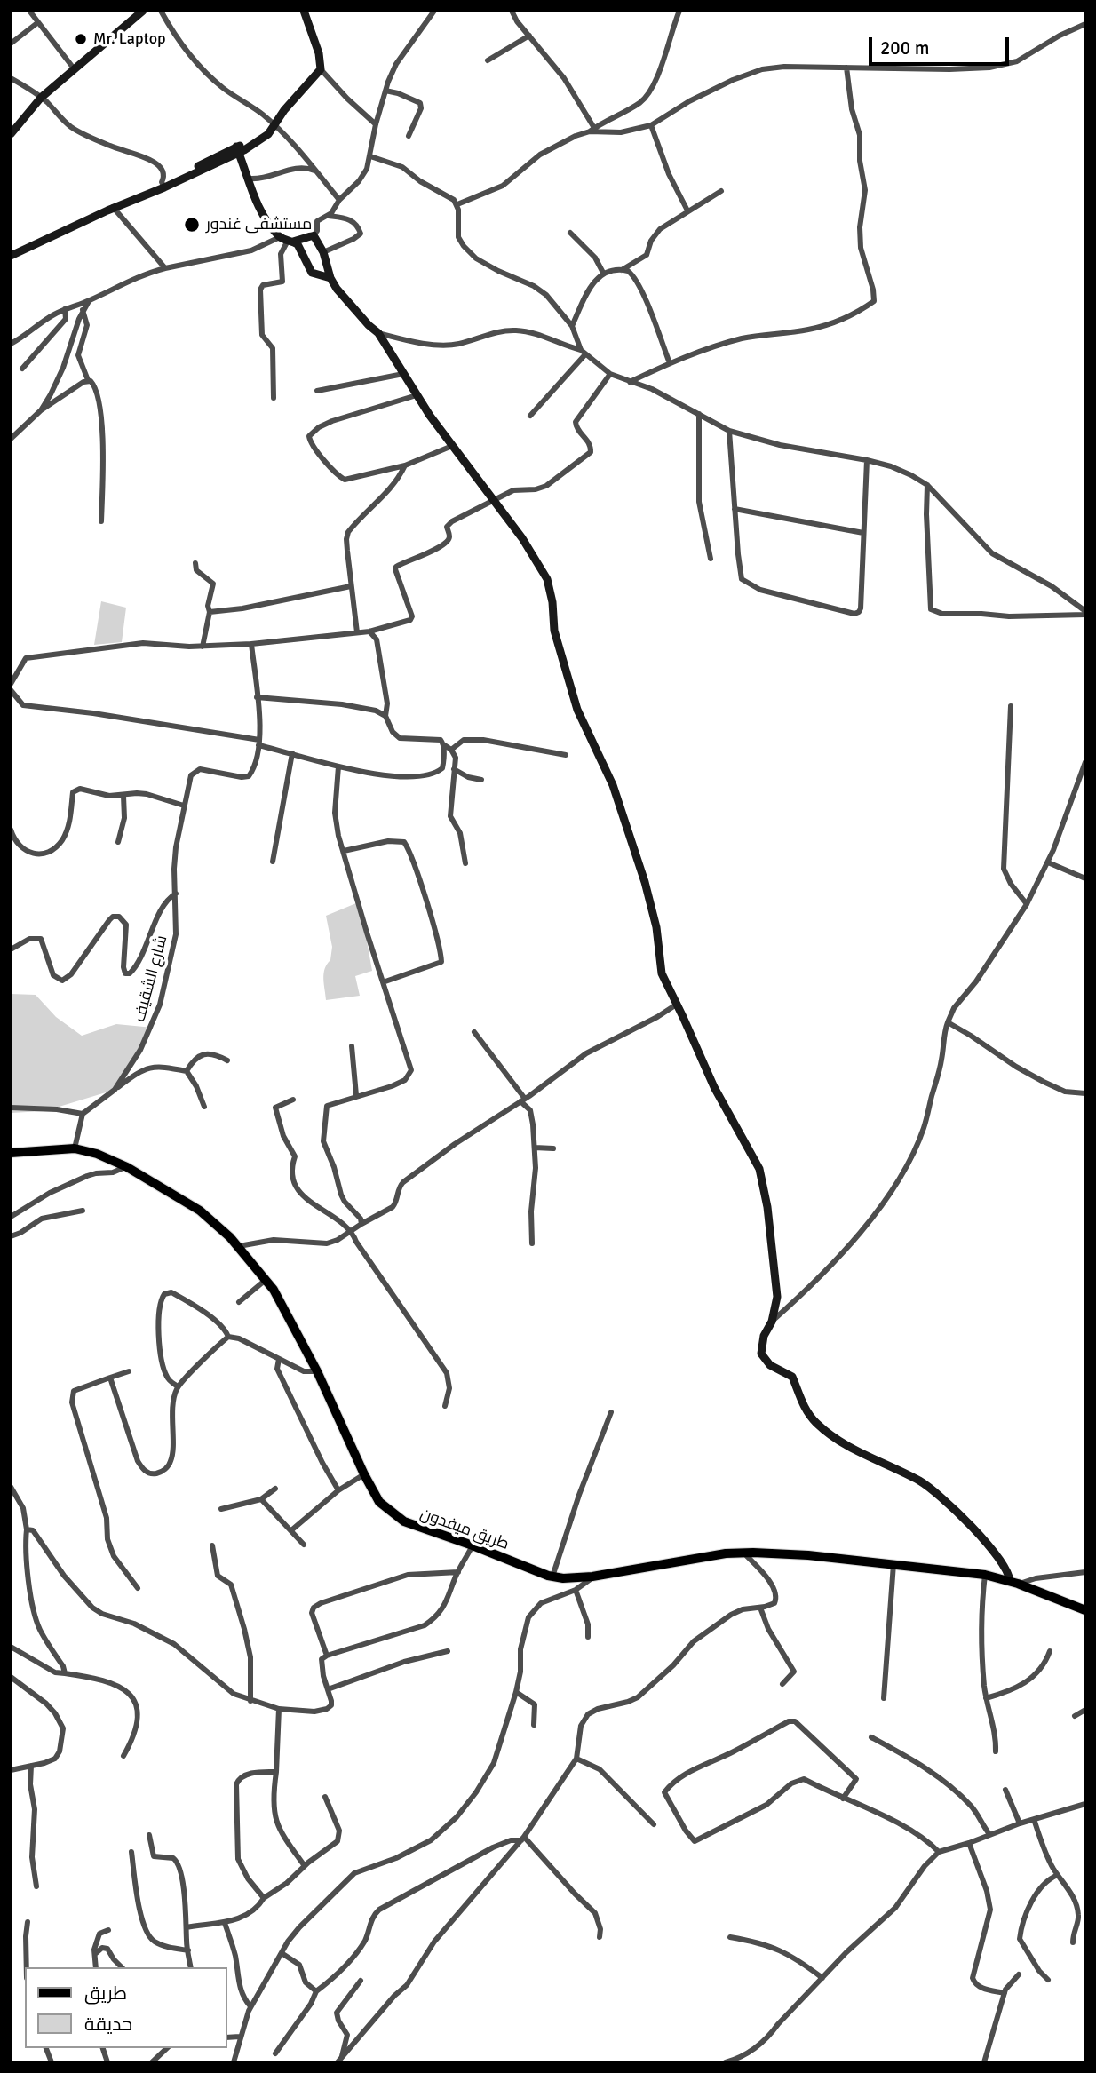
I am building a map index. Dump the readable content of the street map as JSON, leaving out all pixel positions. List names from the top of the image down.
{
  "streets": {
    "main road": ["طريق ميفدون"],
    "street": ["شارع الشقيف"]
  },
  "places": ["Mr. Laptop", "مستشفى غندور"],
  "legend": ["طريق", "حديقة"],
  "scale_bar": "200 m"
}
